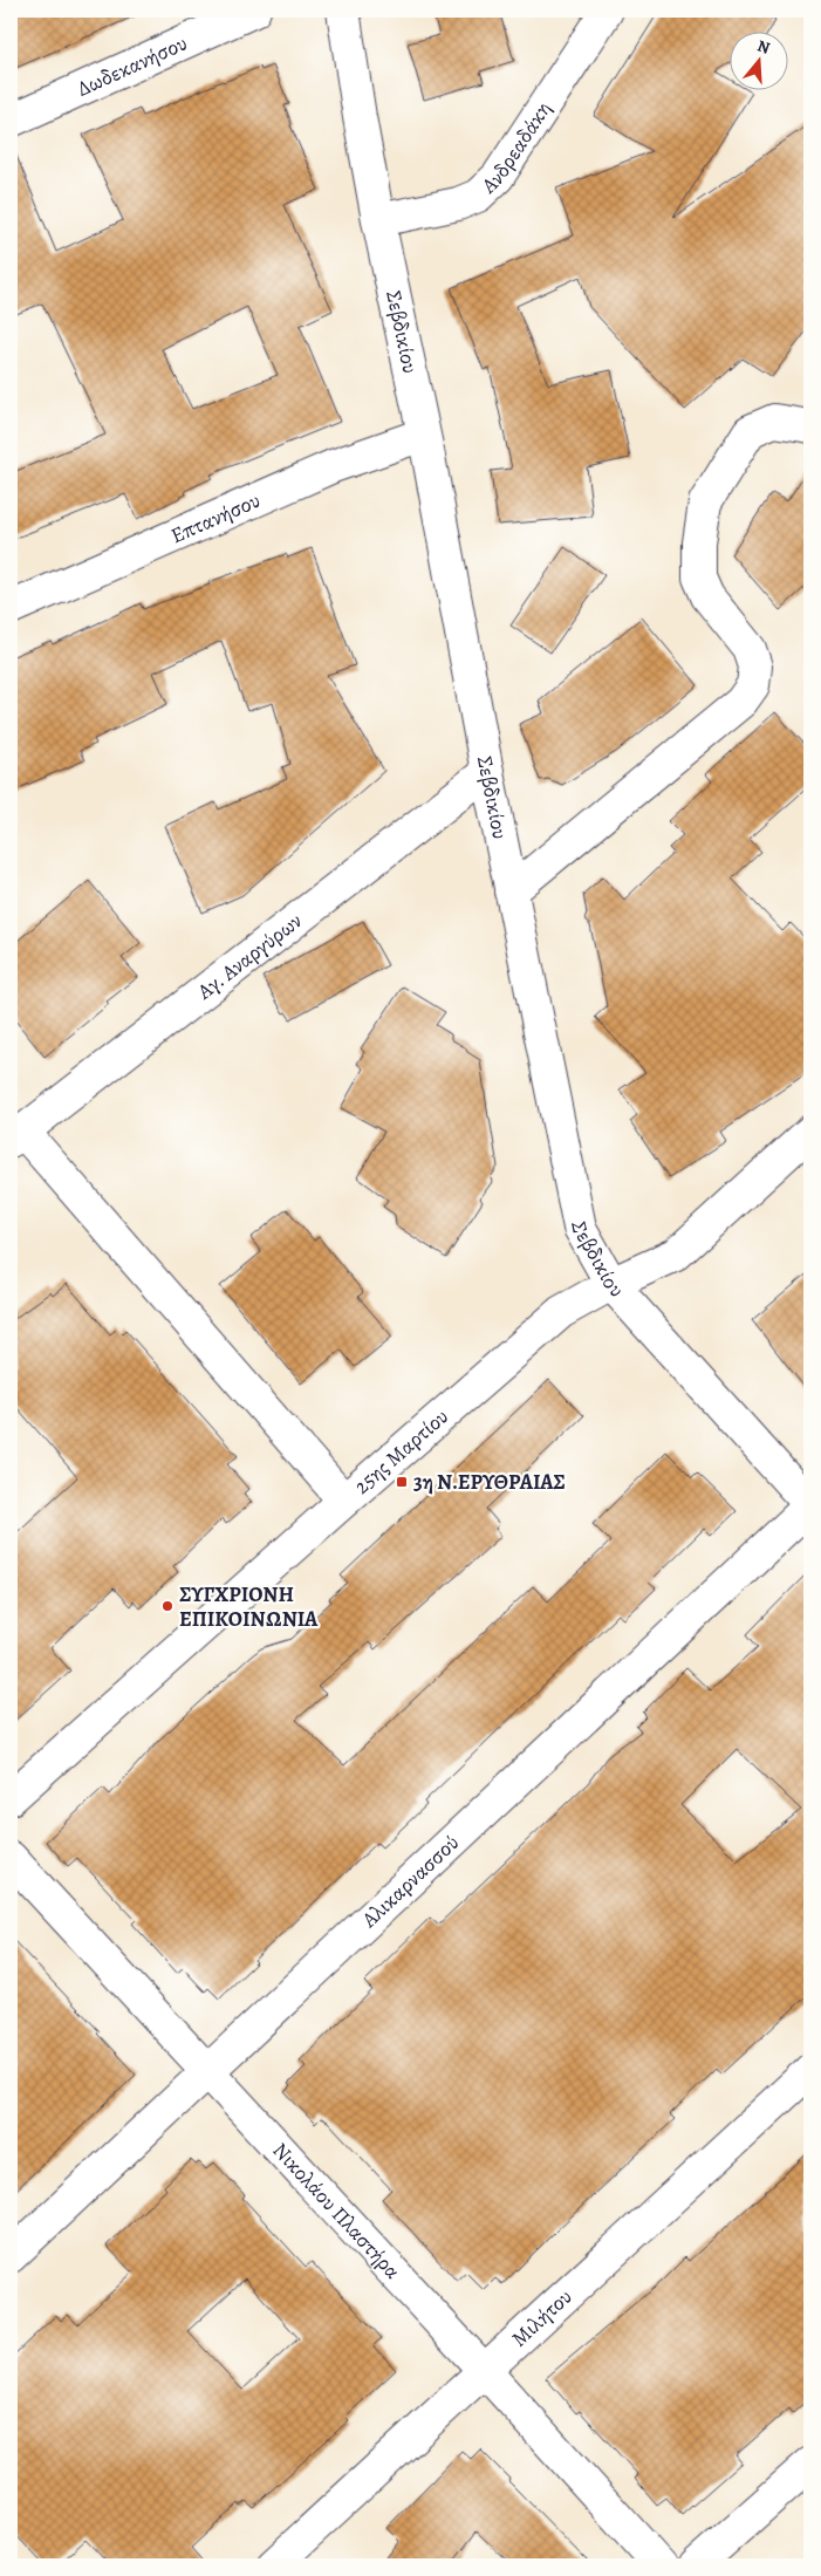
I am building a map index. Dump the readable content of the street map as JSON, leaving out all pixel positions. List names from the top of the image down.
{
  "streets": {
    "street": [
      "Δωδεκανήσου",
      "Ανδρεαδάκη",
      "Σεβδικίου",
      "Επτανήσου",
      "Αγ. Αναργύρων",
      "25ης Μαρτίου",
      "Αλικαρνασσού",
      "Νικολάου Πλαστήρα",
      "Μιλήτου"
    ]
  },
  "crossings": [
    ["Ανδρεαδάκη", "Σεβδικίου"],
    ["Σεβδικίου", "Επτανήσου"],
    ["Σεβδικίου", "Αγ. Αναργύρων"],
    ["Σεβδικίου", "25ης Μαρτίου"],
    ["Σεβδικίου", "Αλικαρνασσού"],
    ["Αλικαρνασσού", "Νικολάου Πλαστήρα"],
    ["Νικολάου Πλαστήρα", "Μιλήτου"]
  ],
  "places": {
    "transit": ["3η Ν.ΕΡΥΘΡΑΙΑΣ"],
    "other": ["ΣΥΓΧΡΙΟΝΗ ΕΠΙΚΟΙΝΩΝΙΑ"]
  },
  "north": "top"
}
